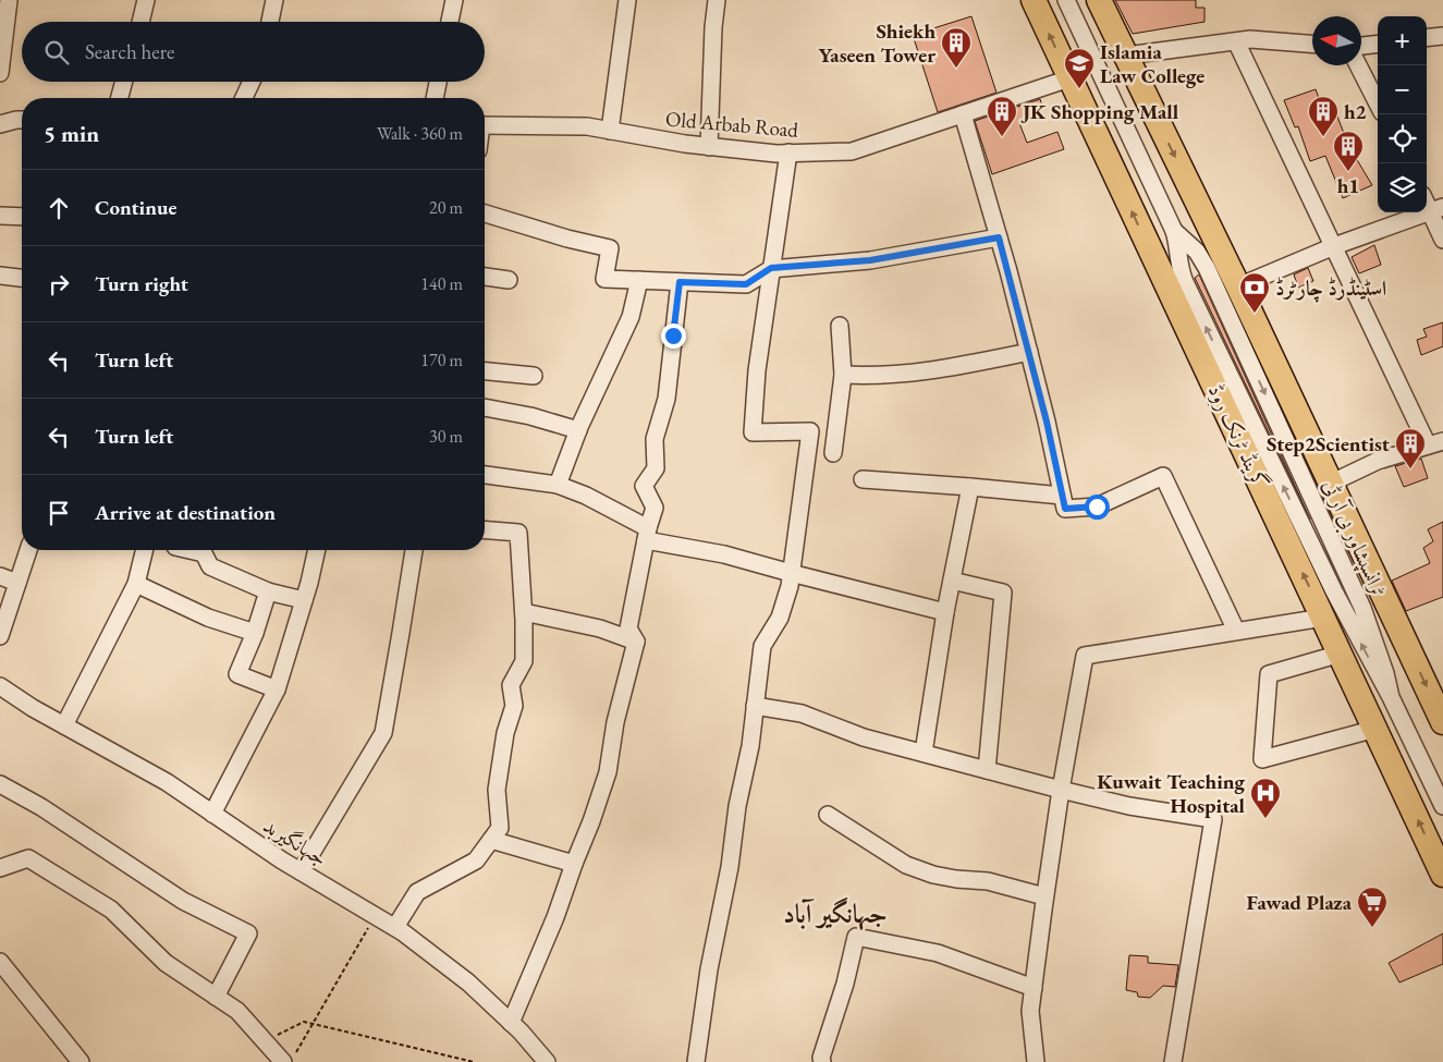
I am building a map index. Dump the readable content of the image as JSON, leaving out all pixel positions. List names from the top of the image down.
{
  "streets": {
    "highway": ["گرینڈ ٹرنک روڈ"],
    "street": ["Old Arbab Road", "ٹرانسپشاور بی آر ٹی", "جہانگیربد"]
  },
  "crossings": [
    ["Old Arbab Road", "گرینڈ ٹرنک روڈ"]
  ],
  "districts": ["جہانگیر آباد"],
  "places": {
    "building": [
      "Shiekh Yaseen Tower",
      "JK Shopping Mall",
      "h2",
      "h1",
      "Step2Scientist"
    ],
    "school or university": ["Islamia Law College"],
    "bank": ["اسٹینڈرڈ چارٹرڈ"],
    "hospital": ["Kuwait Teaching Hospital"],
    "supermarket": ["Fawad Plaza"]
  },
  "north": "left",
  "page": {
    "map_buttons": ["+", "−"],
    "search": "Search here",
    "heading": ["5 min", "Walk · 360 m"],
    "list": [
      ["Continue", "20 m"],
      ["Turn right", "140 m"],
      ["Turn left", "170 m"],
      ["Turn left", "30 m"],
      "Arrive at destination"
    ]
  }
}
